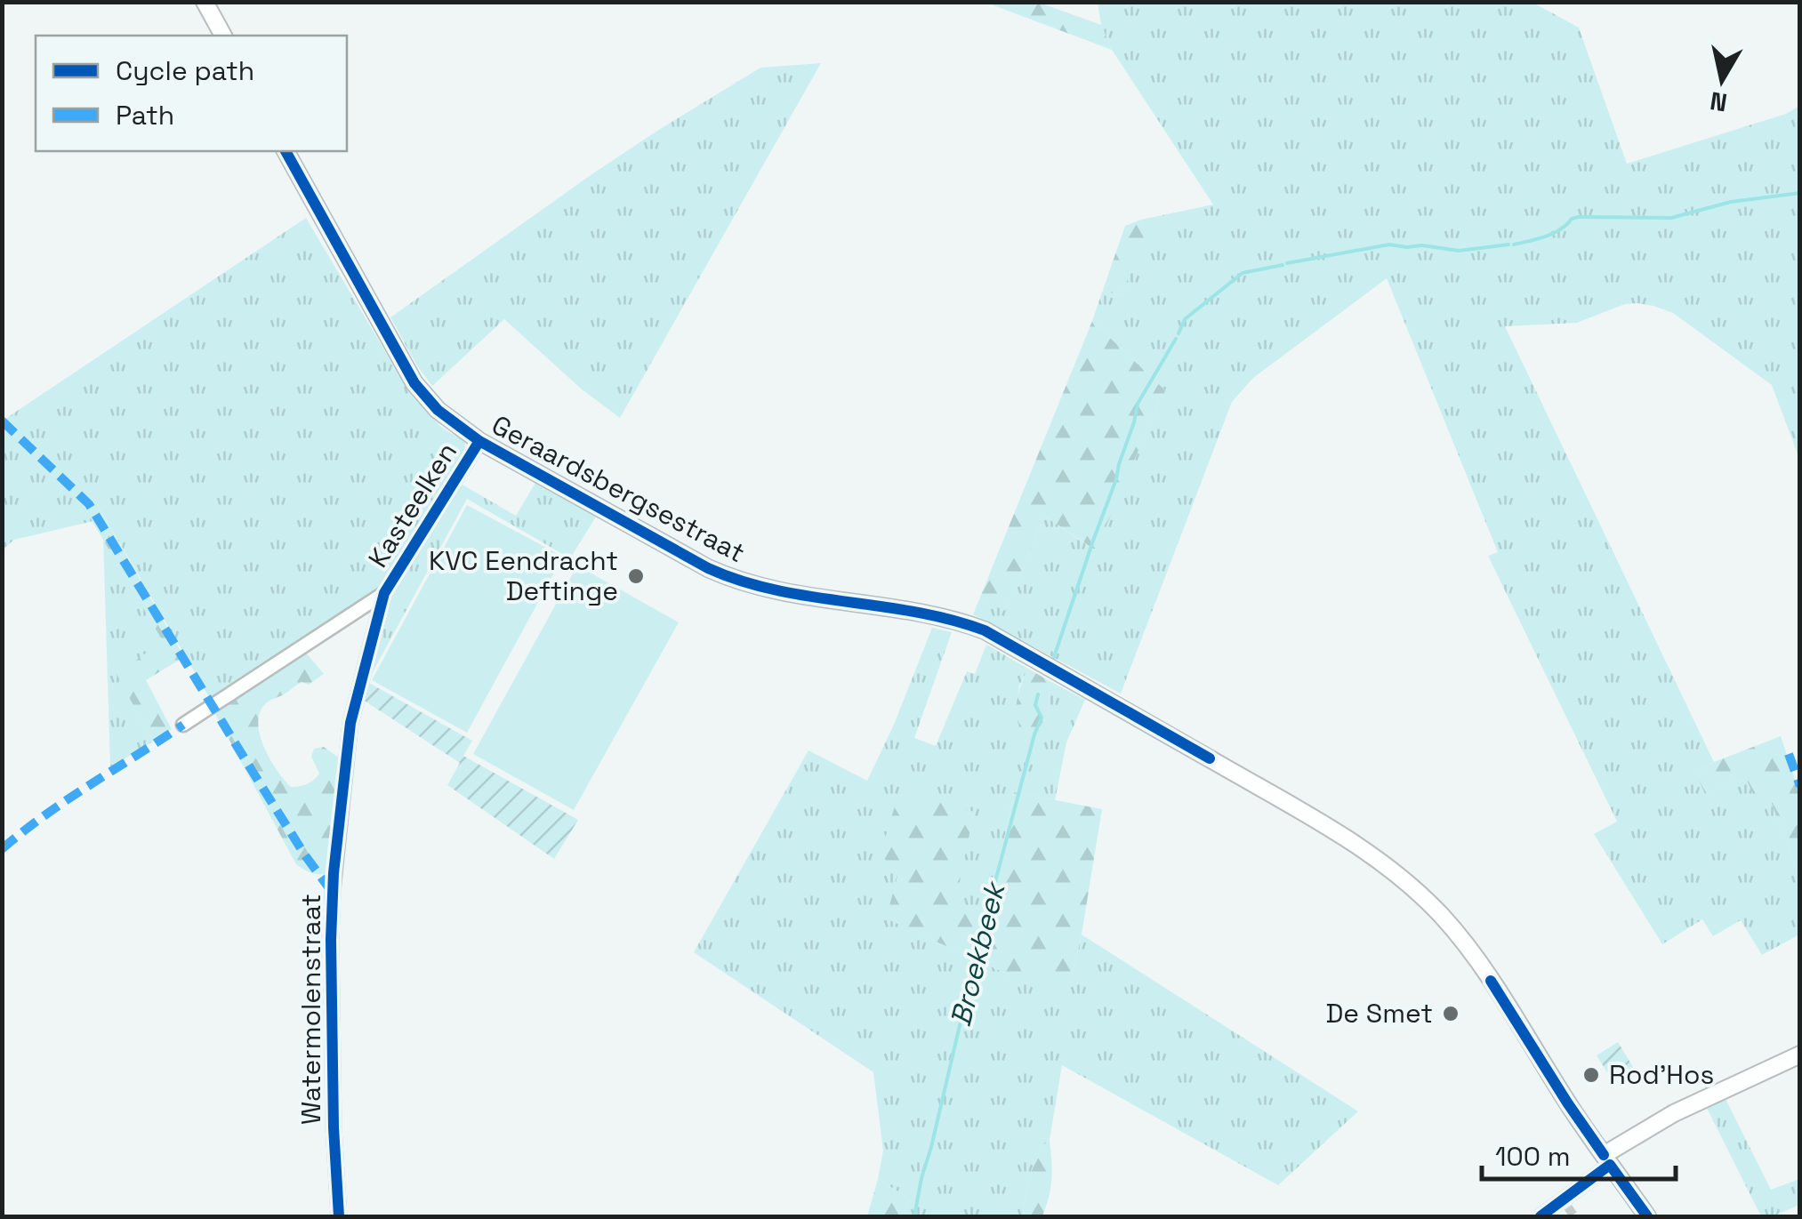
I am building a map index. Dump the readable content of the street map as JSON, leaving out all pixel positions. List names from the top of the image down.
{
  "streets": {
    "street": ["Geraardsbergsestraat", "Kasteelken", "Watermolenstraat"]
  },
  "crossings": [
    ["Geraardsbergsestraat", "Kasteelken"],
    ["Kasteelken", "Watermolenstraat"]
  ],
  "water": ["Broekbeek"],
  "places": ["KVC Eendracht Deftinge", "De Smet", "Rod'Hos"],
  "legend": ["Cycle path", "Path"],
  "scale_bar": "100 m",
  "north": "bottom"
}
